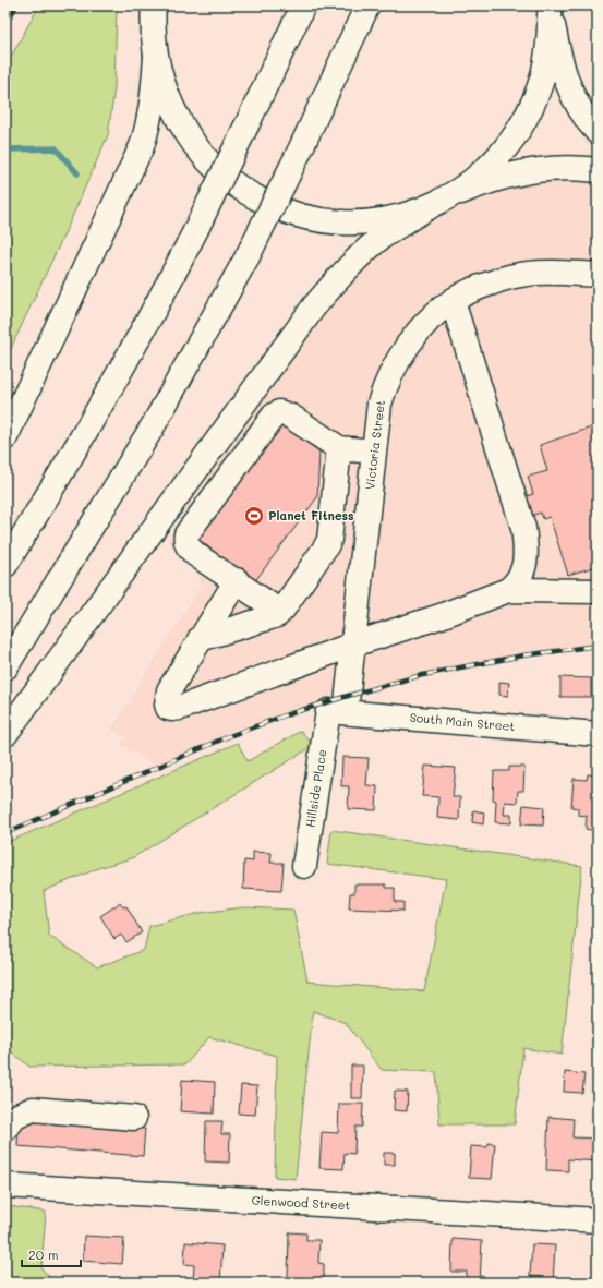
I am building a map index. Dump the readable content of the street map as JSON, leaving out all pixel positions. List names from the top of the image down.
{
  "streets": {
    "main road": [
      "Victoria Street",
      "South Main Street",
      "Hillside Place",
      "Glenwood Street"
    ]
  },
  "crossings": [
    ["Victoria Street", "South Main Street"],
    ["Victoria Street", "Hillside Place"],
    ["South Main Street", "Hillside Place"]
  ],
  "places": {
    "sports": ["Planet Fitness"]
  },
  "scale_bar": "20 m"
}
